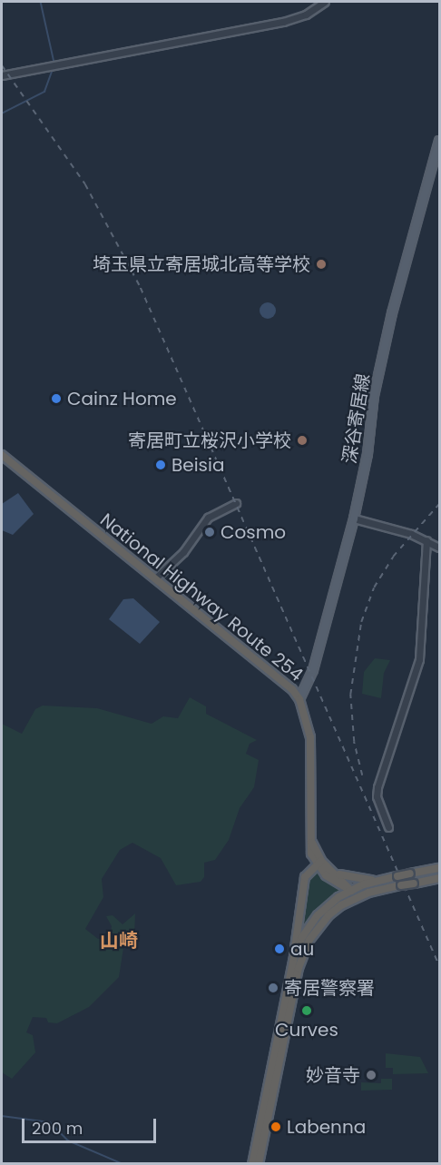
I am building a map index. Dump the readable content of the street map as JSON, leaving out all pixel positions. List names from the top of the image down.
{
  "streets": {
    "highway": ["National Highway Route 254"],
    "main road": ["深谷寄居線"]
  },
  "crossings": [
    ["深谷寄居線", "National Highway Route 254"]
  ],
  "districts": ["山崎"],
  "places": [
    "埼玉県立寄居城北高等学校",
    "Cainz Home",
    "寄居町立桜沢小学校",
    "Beisia",
    "Cosmo",
    "au",
    "寄居警察署",
    "Curves",
    "妙音寺",
    "Labenna"
  ],
  "scale_bar": "200 m"
}
